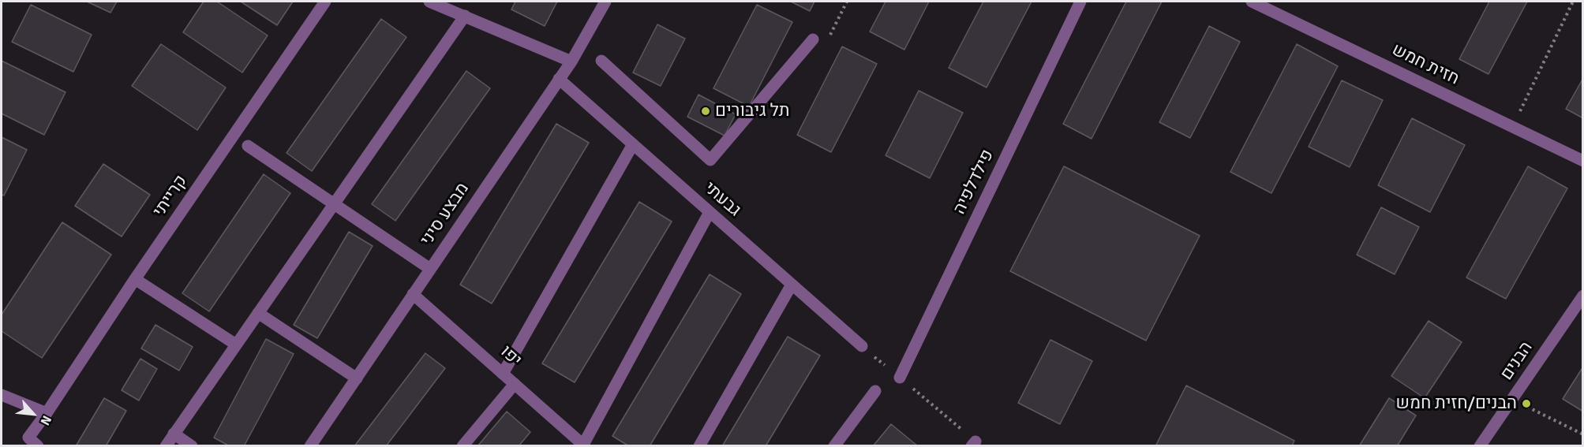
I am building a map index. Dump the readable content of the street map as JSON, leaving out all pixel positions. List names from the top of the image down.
{
  "streets": {
    "street": [
      "חזית חמש",
      "פילדלפיה",
      "קרייתי",
      "גבעתי",
      "מבצע סיני",
      "יפו",
      "הבנים"
    ]
  },
  "crossings": [
    ["גבעתי", "מבצע סיני"],
    ["מבצע סיני", "יפו"]
  ],
  "places": ["תל גיבורים", "הבנים/חזית חמש"],
  "north": "bottom right"
}
